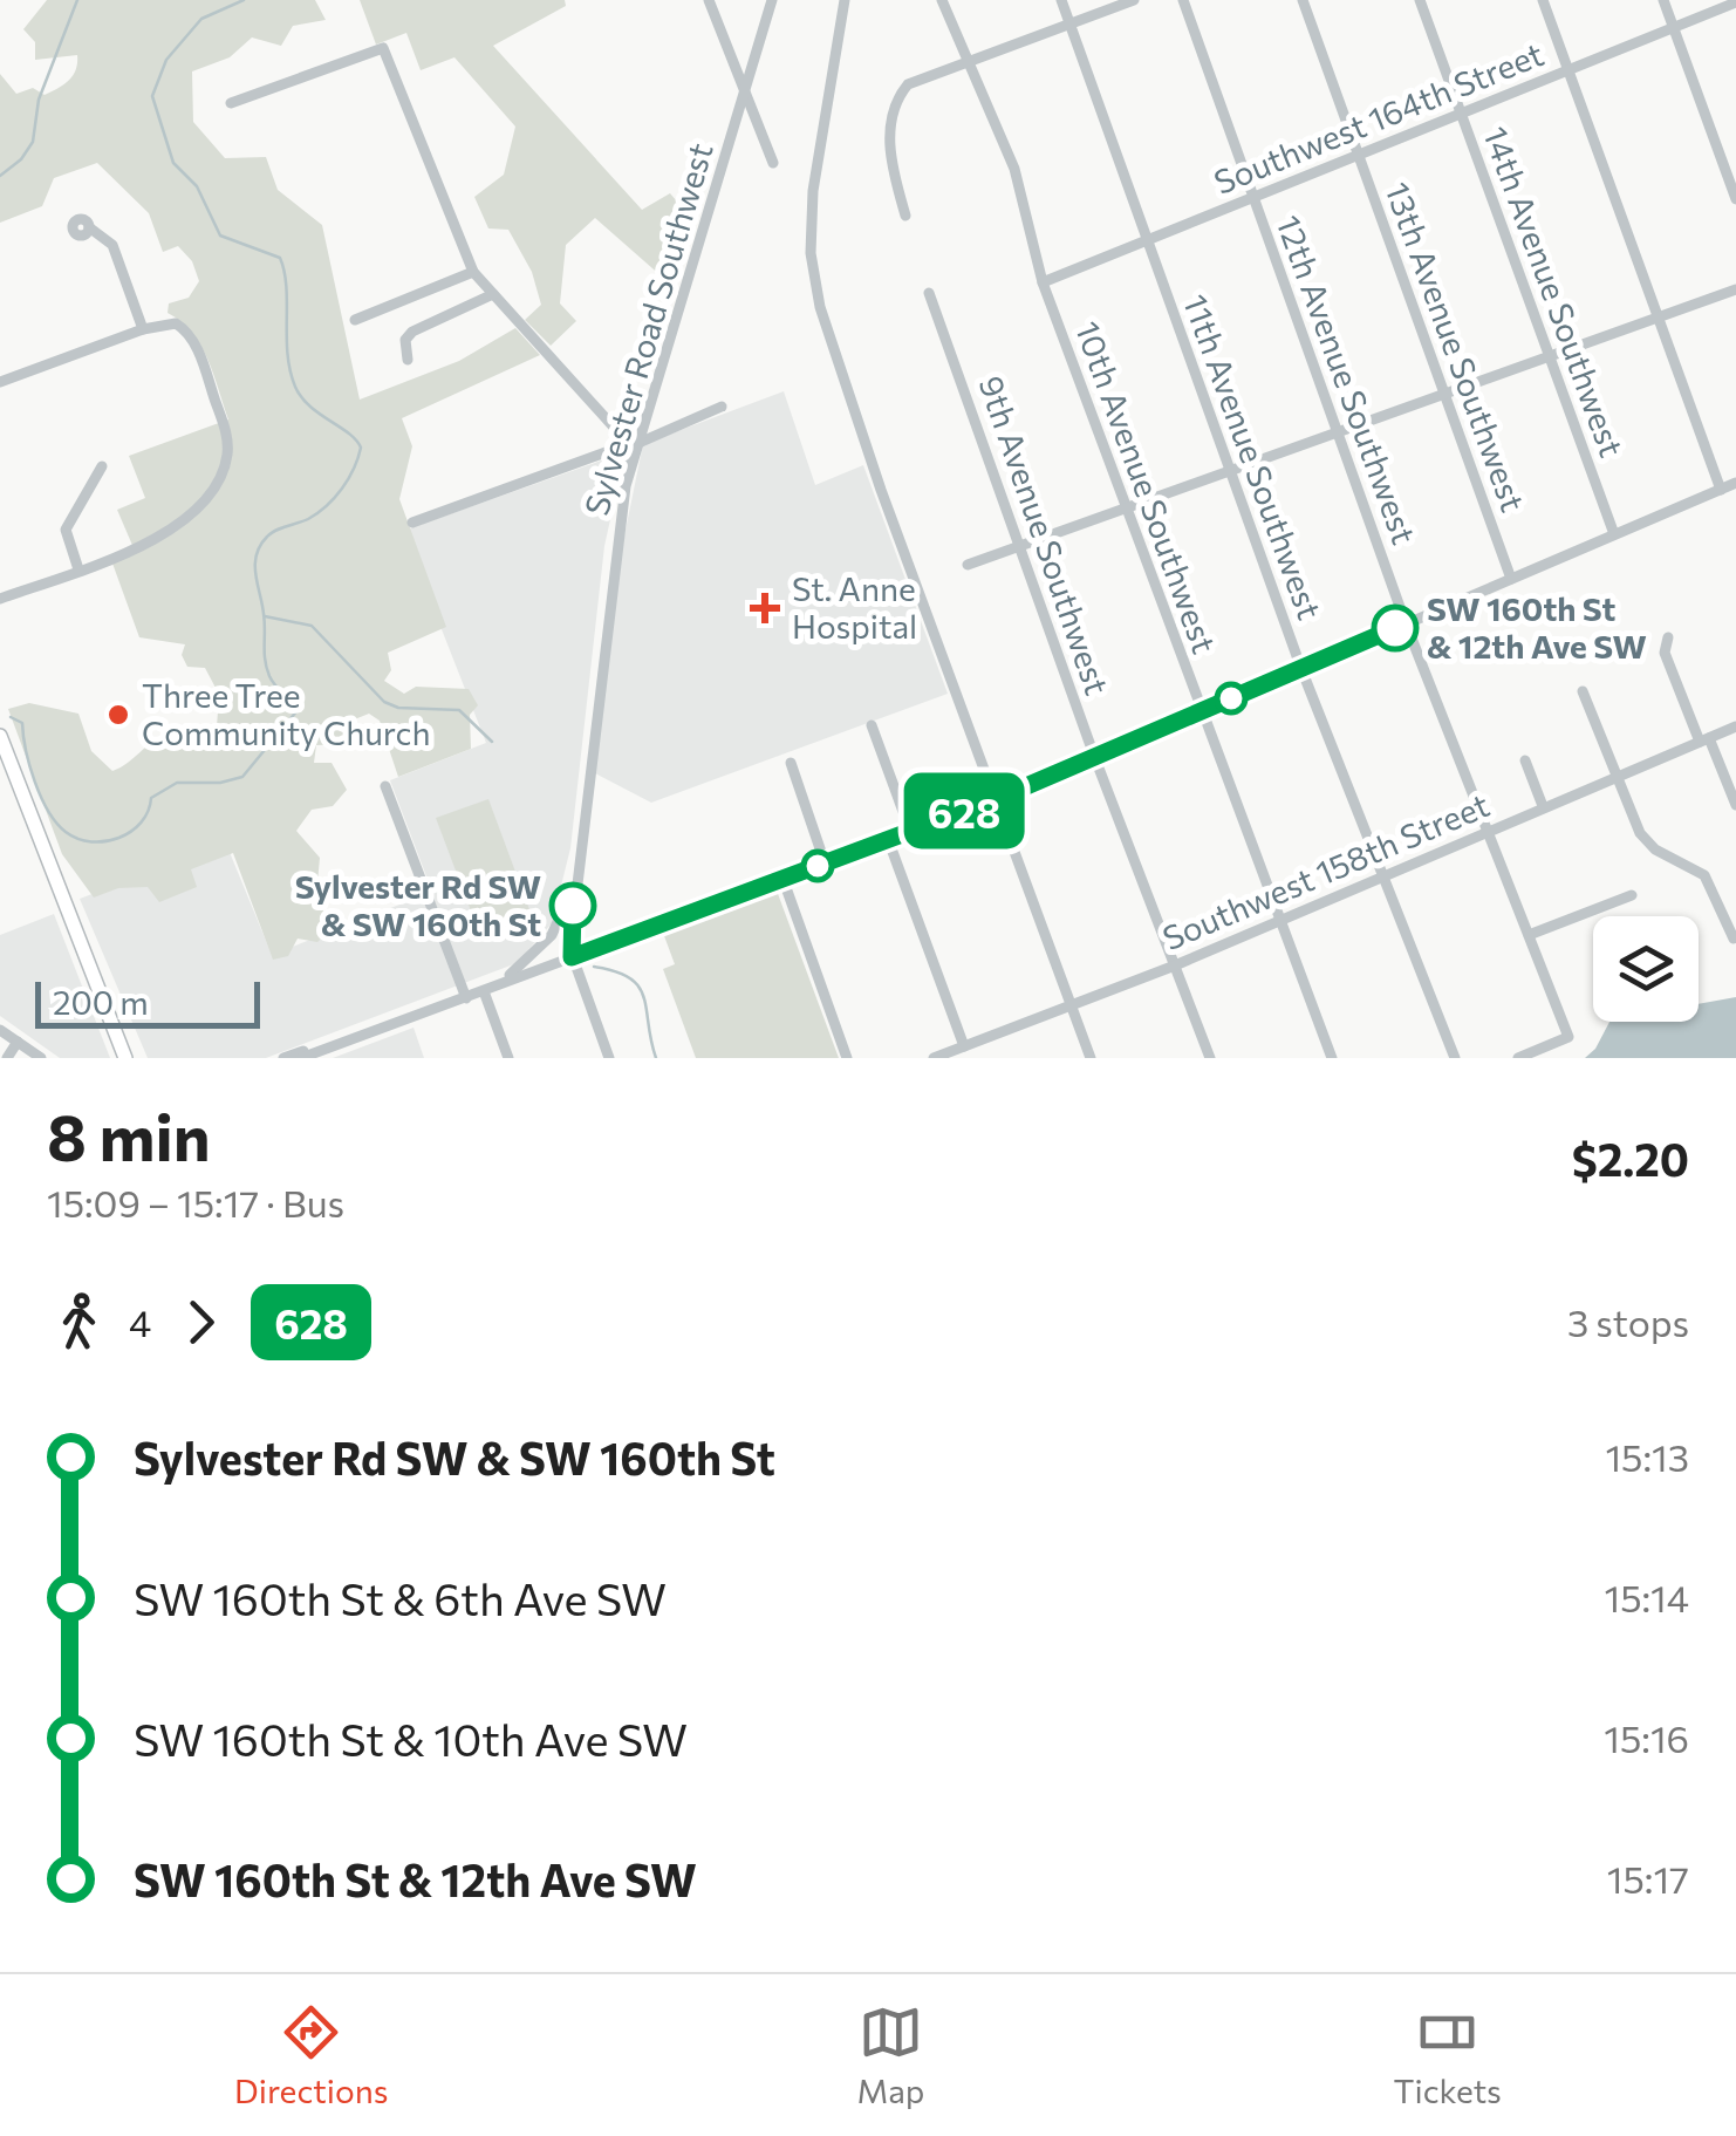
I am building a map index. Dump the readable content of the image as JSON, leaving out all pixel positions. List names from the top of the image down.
{
  "streets": {
    "street": [
      "Southwest 164th Street",
      "14th Avenue Southwest",
      "Sylvester Road Southwest",
      "13th Avenue Southwest",
      "12th Avenue Southwest",
      "11th Avenue Southwest",
      "10th Avenue Southwest",
      "9th Avenue Southwest",
      "Southwest 158th Street"
    ]
  },
  "crossings": [
    ["Southwest 164th Street", "14th Avenue Southwest"],
    ["Southwest 164th Street", "13th Avenue Southwest"],
    ["Southwest 164th Street", "12th Avenue Southwest"],
    ["Southwest 164th Street", "11th Avenue Southwest"],
    ["Southwest 164th Street", "10th Avenue Southwest"],
    ["12th Avenue Southwest", "Southwest 158th Street"],
    ["11th Avenue Southwest", "Southwest 158th Street"],
    ["10th Avenue Southwest", "Southwest 158th Street"],
    ["9th Avenue Southwest", "Southwest 158th Street"]
  ],
  "places": {
    "health": ["St. Anne Hospital"],
    "other": ["SW 160th St & 12th Ave SW", "Three Tree Community Church", "Sylvester Rd SW & SW 160th St"]
  },
  "lines": ["bus line 628"],
  "scale_bar": "200 m",
  "page": {
    "on_map": "628",
    "scale": "200 m",
    "heading": ["8 min", "15:09 – 15:17 · Bus", "$2.20"],
    "legs": ["4", "628", "3 stops"],
    "list": [
      {
        "name": "Sylvester Rd SW & SW 160th St",
        "value": "15:13"
      },
      {
        "name": "SW 160th St & 6th Ave SW",
        "value": "15:14"
      },
      {
        "name": "SW 160th St & 10th Ave SW",
        "value": "15:16"
      },
      {
        "name": "SW 160th St & 12th Ave SW",
        "value": "15:17"
      }
    ],
    "tabs": ["Directions", "Map", "Tickets"]
  }
}
